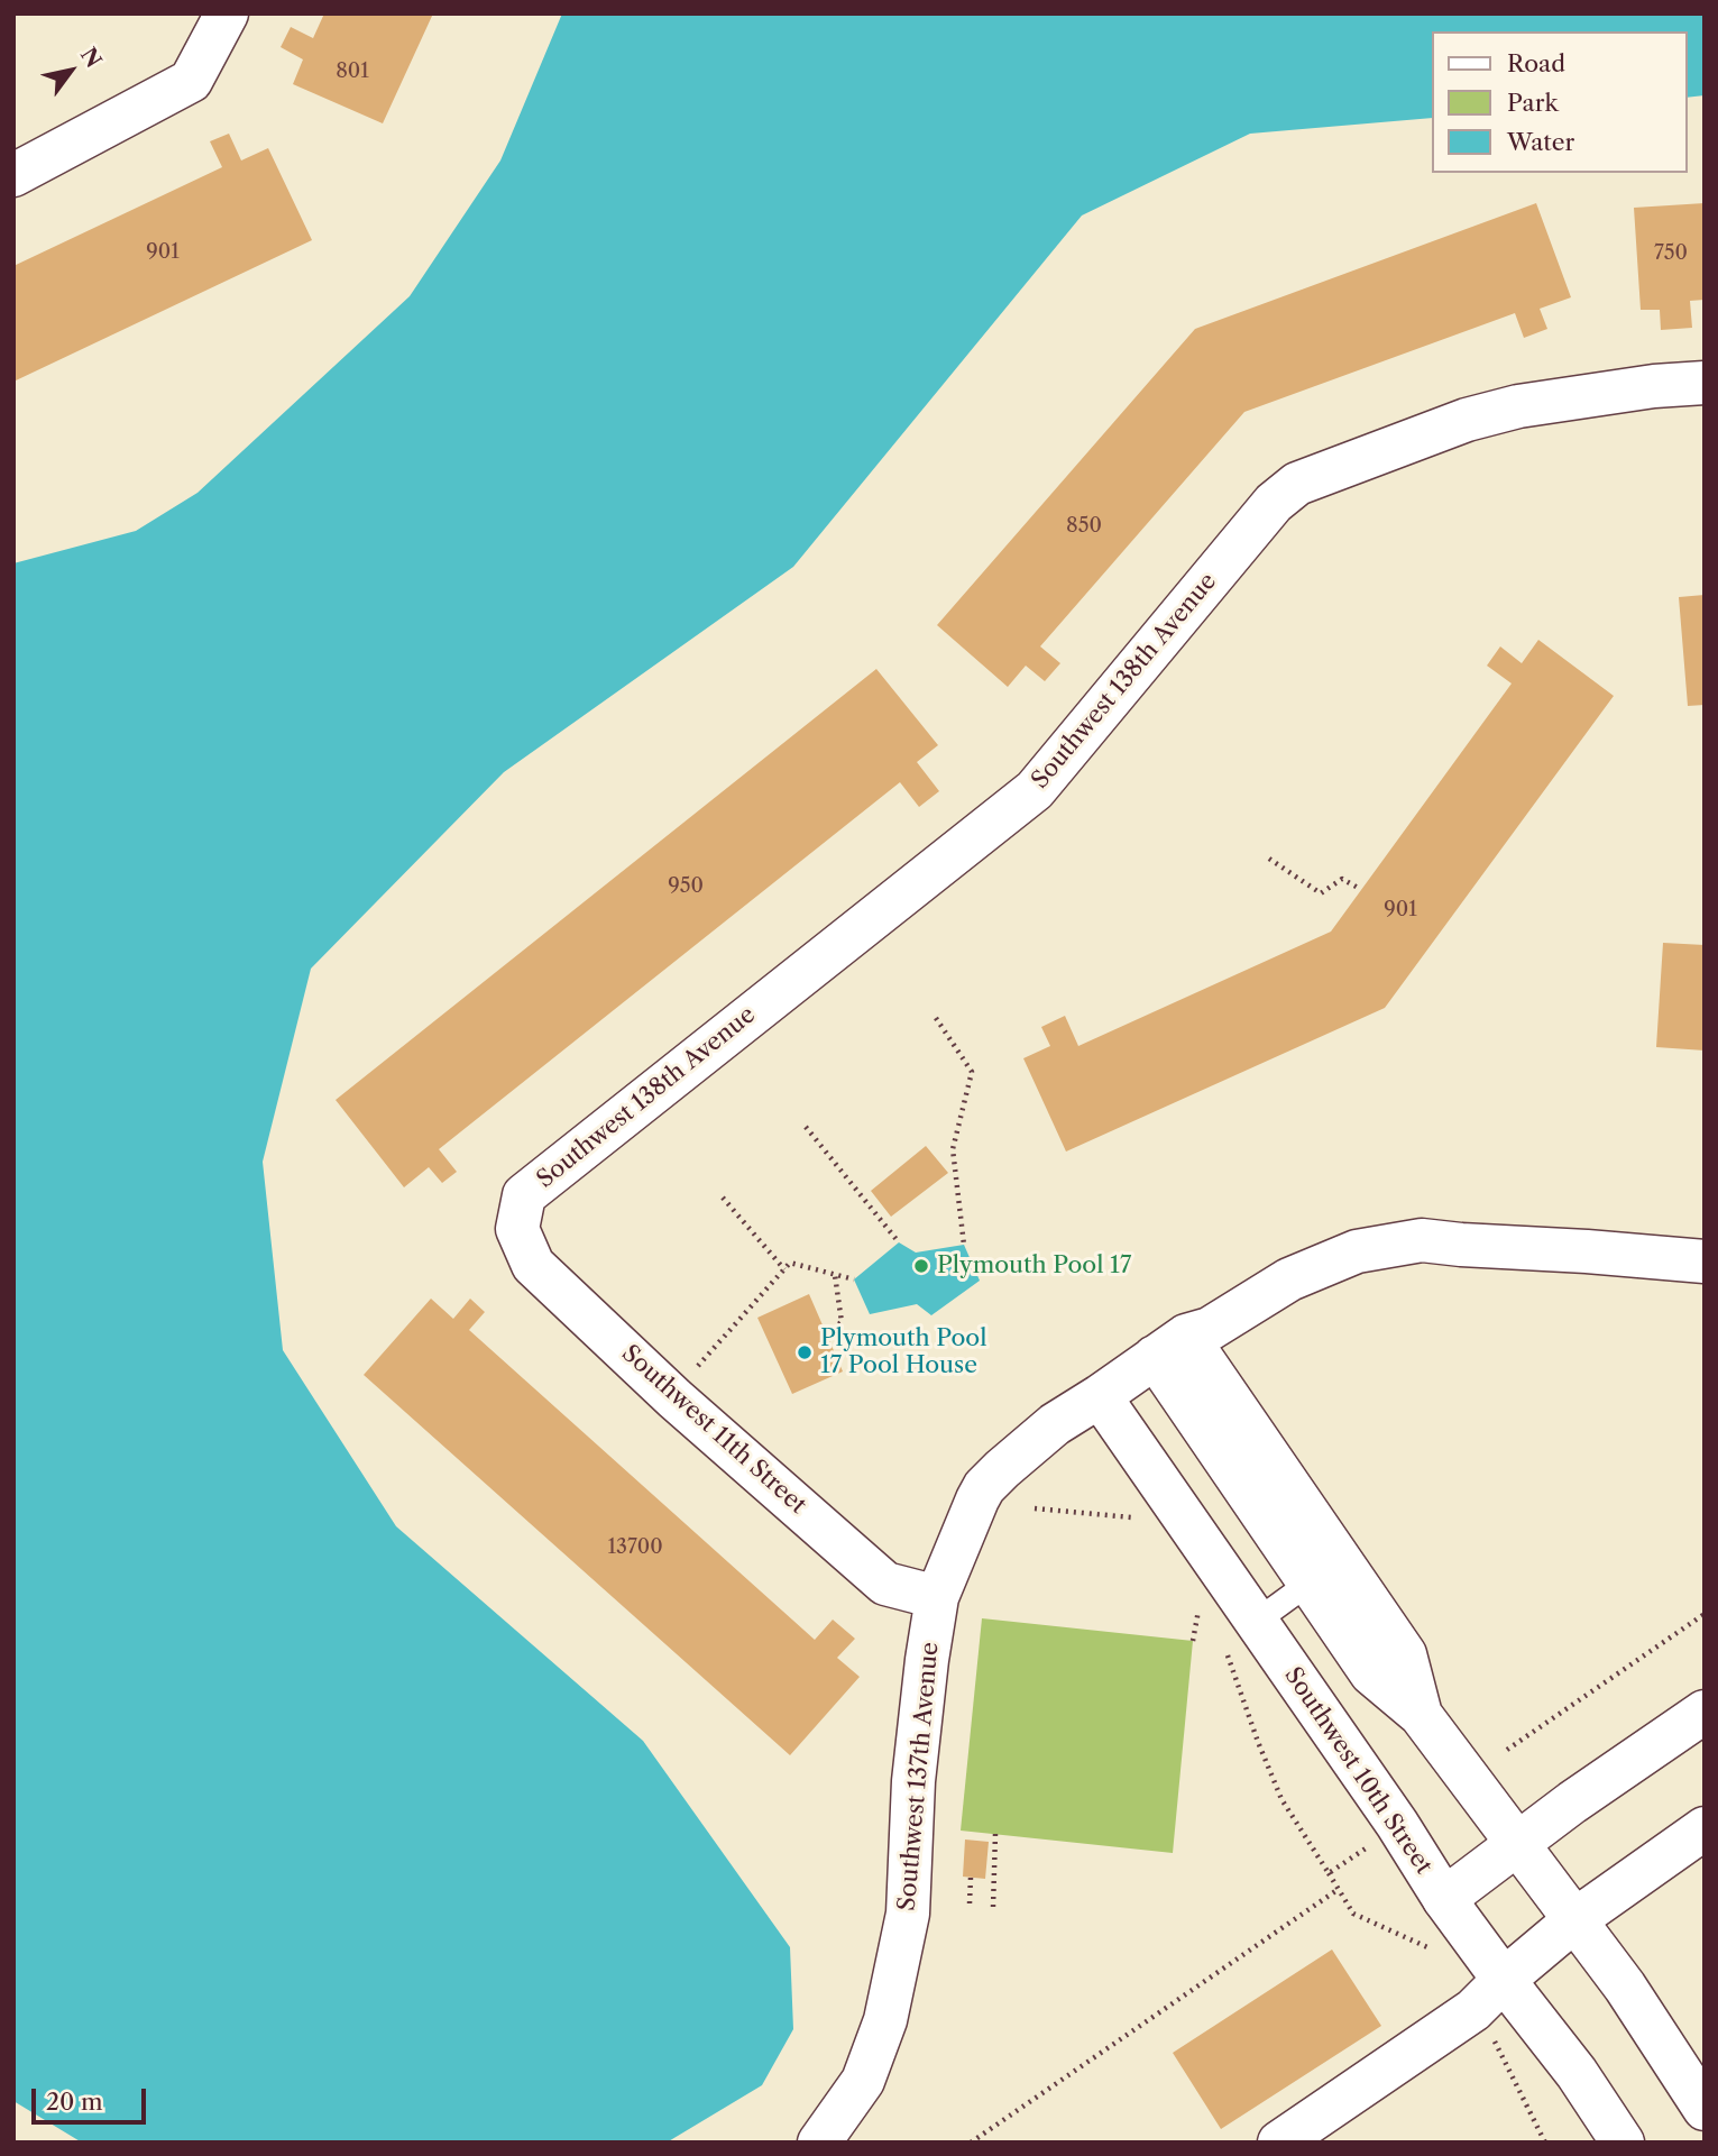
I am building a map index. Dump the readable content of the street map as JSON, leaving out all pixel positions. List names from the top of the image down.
{
  "streets": {
    "street": [
      "Southwest 138th Avenue",
      "Southwest 11th Street",
      "Southwest 10th Street",
      "Southwest 137th Avenue"
    ]
  },
  "crossings": [
    ["Southwest 138th Avenue", "Southwest 11th Street"],
    ["Southwest 11th Street", "Southwest 137th Avenue"],
    ["Southwest 10th Street", "Southwest 137th Avenue"]
  ],
  "places": ["Plymouth Pool 17", "Plymouth Pool 17 Pool House"],
  "house_numbers": [
    "801",
    "901",
    "750",
    "850",
    "950",
    "901",
    "13700"
  ],
  "legend": ["Road", "Park", "Water"],
  "scale_bar": "20 m",
  "north": "top right"
}
